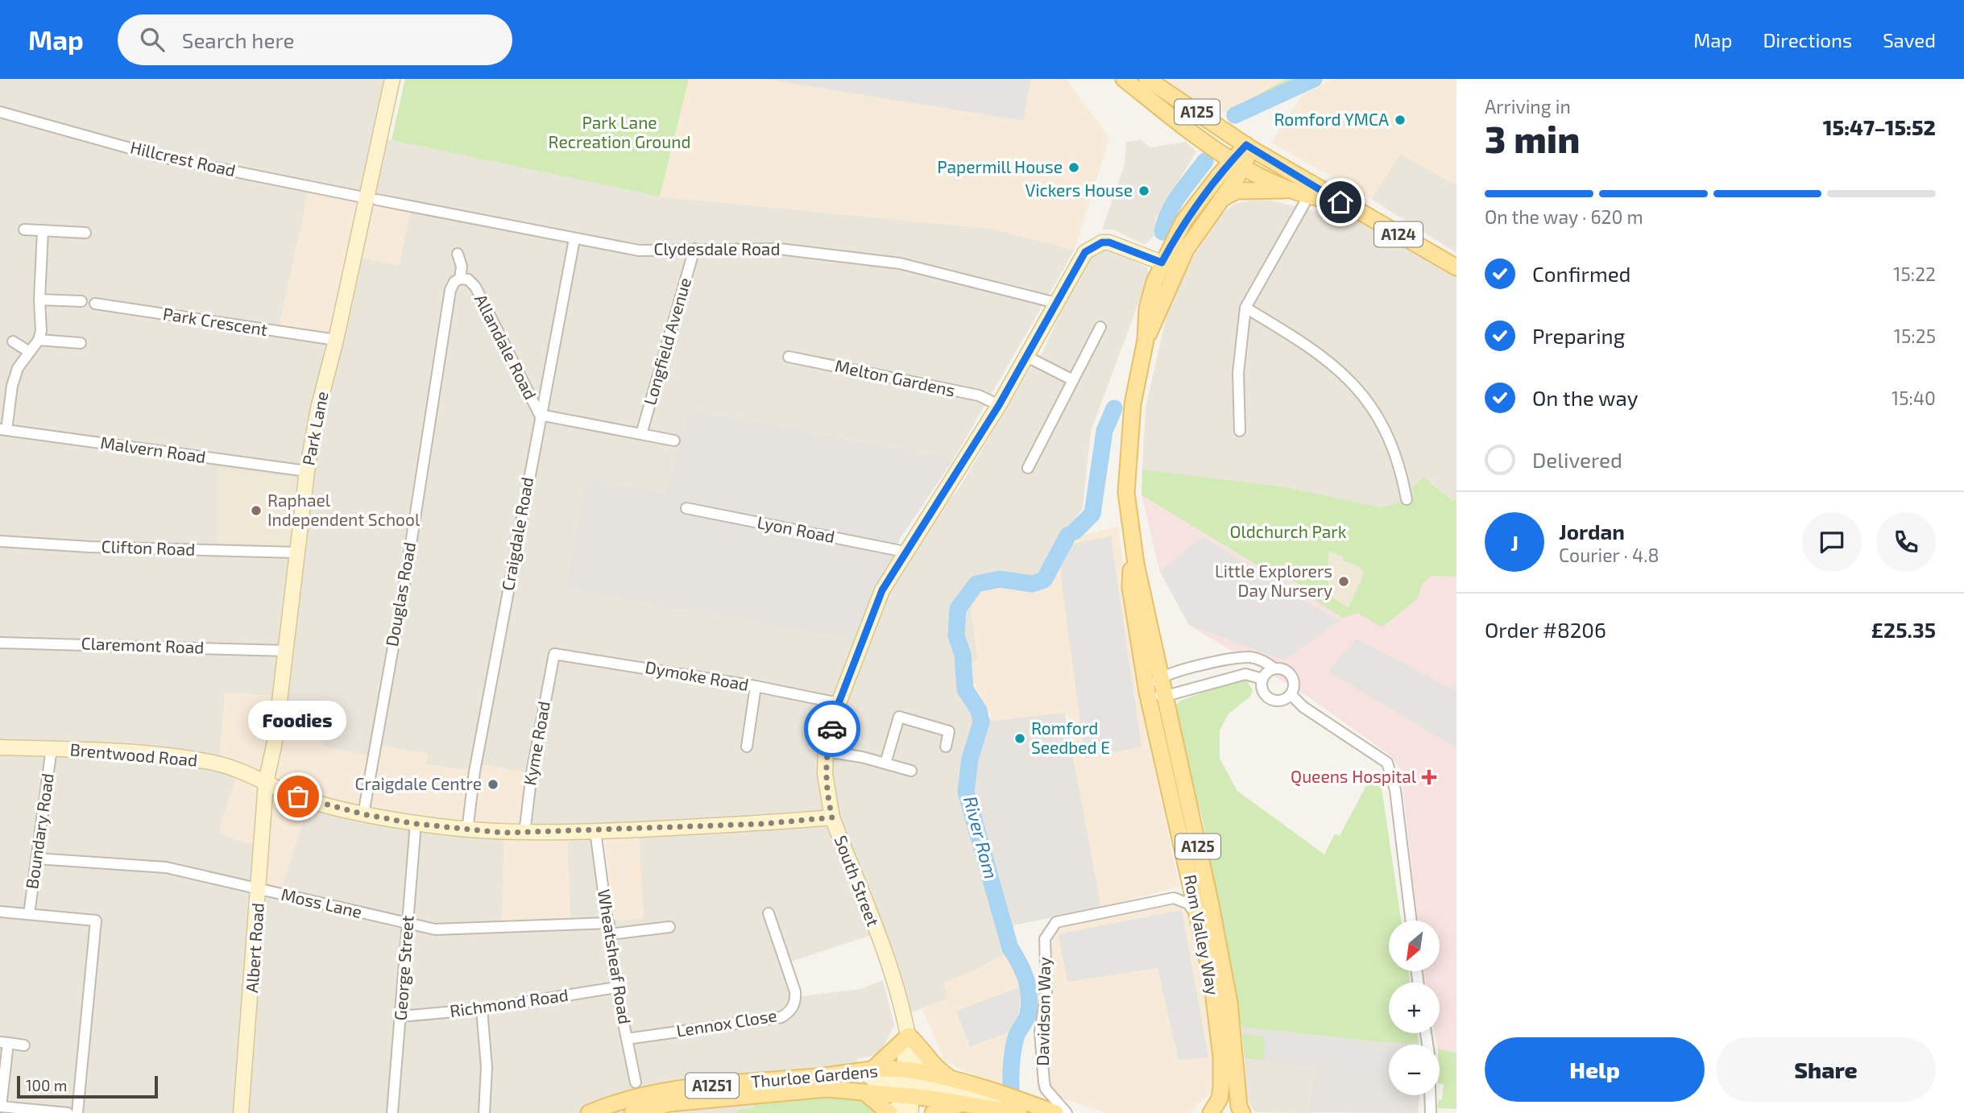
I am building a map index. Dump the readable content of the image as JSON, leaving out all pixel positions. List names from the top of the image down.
{
  "streets": {
    "main road": [
      "A125",
      "A124",
      "Rom Valley Way",
      "Thurloe Gardens",
      "A1251"
    ],
    "street": [
      "Hillcrest Road",
      "Clydesdale Road",
      "Park Crescent",
      "Longfield Avenue",
      "Allandale Road",
      "Melton Gardens",
      "Park Lane",
      "Malvern Road",
      "Lyon Road",
      "Craigdale Road",
      "Clifton Road",
      "Douglas Road",
      "Claremont Road",
      "Dymoke Road",
      "Kyme Road",
      "Brentwood Road",
      "Boundary Road",
      "South Street",
      "Moss Lane",
      "Albert Road",
      "Wheatsheaf Road",
      "George Street",
      "Richmond Road",
      "Davidson Way",
      "Lennox Close"
    ]
  },
  "crossings": [
    ["A125", "A124"],
    ["A125", "Rom Valley Way"],
    ["Hillcrest Road", "Clydesdale Road"],
    ["Hillcrest Road", "Park Lane"],
    ["A124", "Rom Valley Way"],
    ["Clydesdale Road", "Longfield Avenue"],
    ["Clydesdale Road", "Park Lane"],
    ["Clydesdale Road", "Craigdale Road"],
    ["Clydesdale Road", "South Street"],
    ["Park Crescent", "Park Lane"],
    ["Longfield Avenue", "Allandale Road"],
    ["Allandale Road", "Craigdale Road"],
    ["Allandale Road", "Douglas Road"],
    ["Melton Gardens", "South Street"],
    ["Park Lane", "Malvern Road"],
    ["Park Lane", "Clifton Road"],
    ["Park Lane", "Claremont Road"],
    ["Park Lane", "Brentwood Road"],
    ["Park Lane", "Albert Road"],
    ["Lyon Road", "South Street"],
    ["Craigdale Road", "Brentwood Road"],
    ["Douglas Road", "Brentwood Road"],
    ["Dymoke Road", "Kyme Road"],
    ["Dymoke Road", "South Street"],
    ["Kyme Road", "Brentwood Road"],
    ["Brentwood Road", "Boundary Road"],
    ["Brentwood Road", "South Street"],
    ["Brentwood Road", "Albert Road"],
    ["Brentwood Road", "Wheatsheaf Road"],
    ["Brentwood Road", "George Street"],
    ["Boundary Road", "Moss Lane"],
    ["South Street", "Rom Valley Way"],
    ["South Street", "Thurloe Gardens"],
    ["South Street", "A1251"],
    ["Moss Lane", "Albert Road"],
    ["Moss Lane", "Wheatsheaf Road"],
    ["Moss Lane", "George Street"],
    ["Rom Valley Way", "Davidson Way"],
    ["Wheatsheaf Road", "Richmond Road"],
    ["Wheatsheaf Road", "Lennox Close"],
    ["George Street", "Richmond Road"],
    ["Thurloe Gardens", "A1251"]
  ],
  "water": ["River Rom"],
  "parks": ["Park Lane Recreation Ground", "Oldchurch Park"],
  "places": {
    "other": [
      "Romford YMCA",
      "Papermill House",
      "Vickers House",
      "Raphael Independent School",
      "Little Explorers Day Nursery",
      "Romford Seedbed E",
      "Craigdale Centre",
      "Foodies"
    ],
    "health": ["Queens Hospital"]
  },
  "scale_bar": "100 m",
  "north": "bottom left",
  "page": {
    "header": "Map",
    "search": "Search here",
    "nav": ["Map", "Directions", "Saved"],
    "heading": ["3 min", "Arriving in", "15:47–15:52"],
    "panel": [
      "Jordan",
      "Courier · 4.8",
      "Order #8206",
      "£25.35"
    ],
    "bar": "On the way · 620 m",
    "list": [
      ["Confirmed", "15:22"],
      ["Preparing", "15:25"],
      ["On the way", "15:40"],
      "Delivered"
    ],
    "round": "J",
    "bubble": "Foodies",
    "map_buttons": ["+", "−"],
    "buttons": ["Help", "Share"],
    "scale": "100 m"
  }
}
